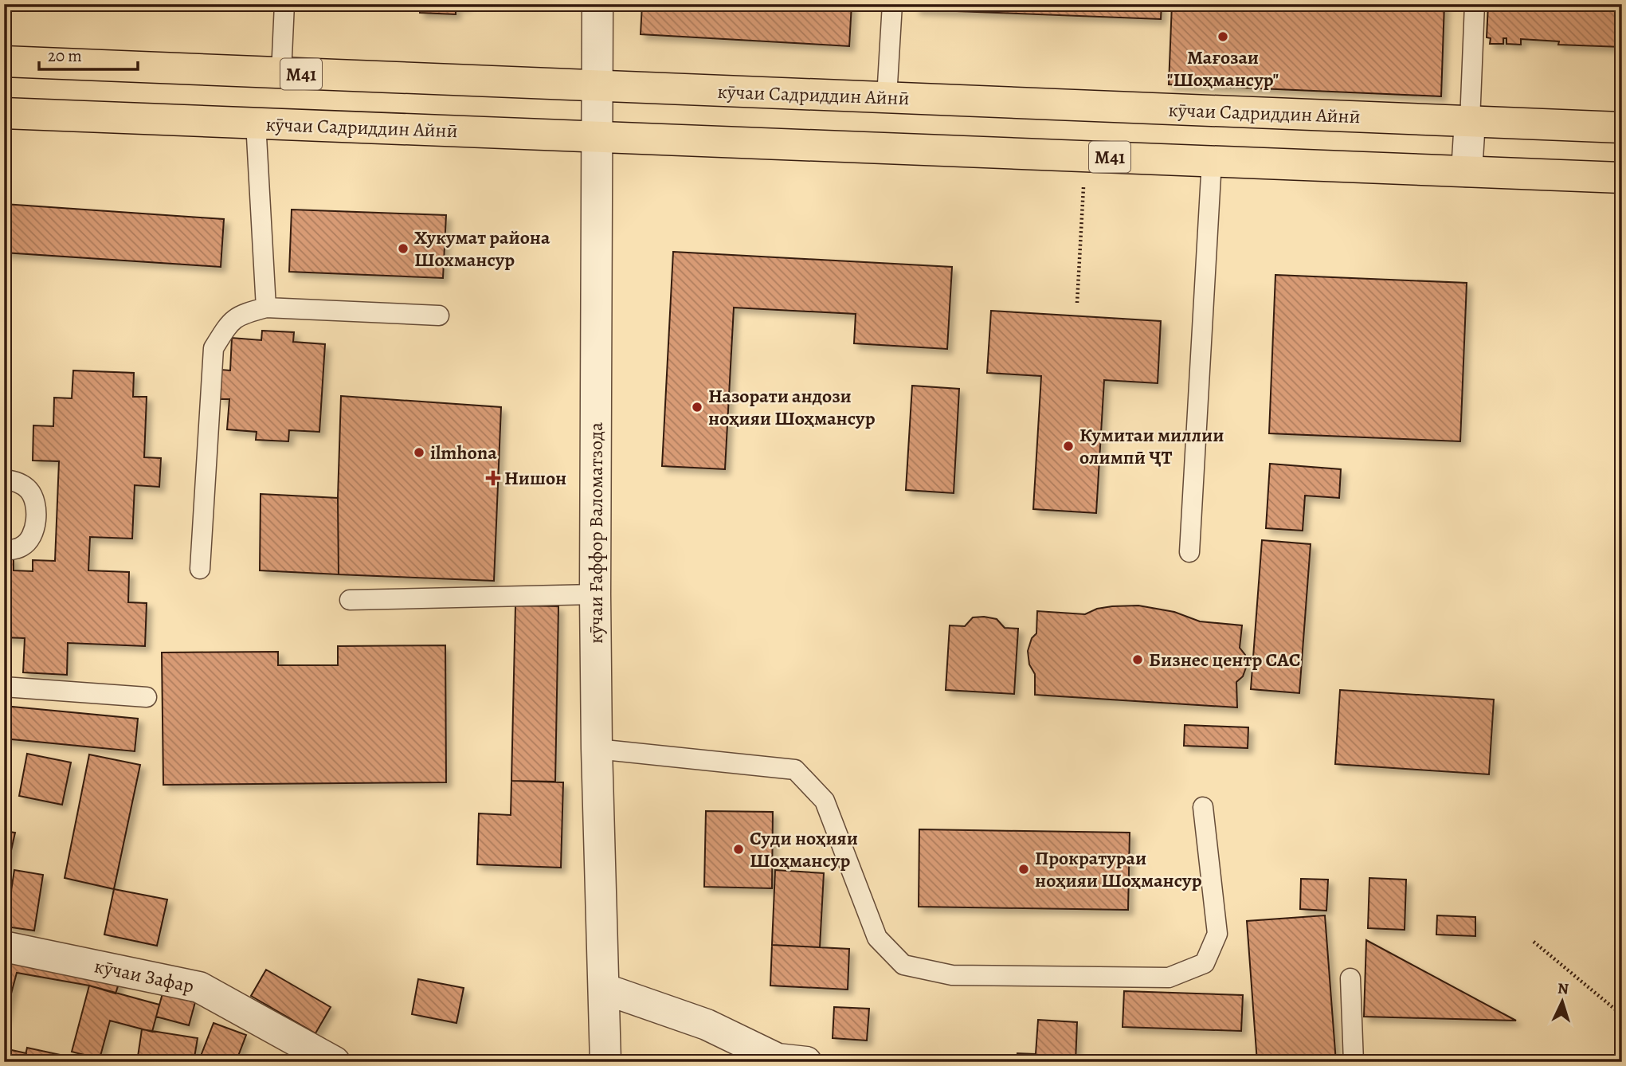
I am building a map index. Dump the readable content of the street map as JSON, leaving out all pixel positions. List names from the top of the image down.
{
  "streets": {
    "highway": ["M41", "кӯчаи Садриддин Айнӣ"],
    "street": ["кӯчаи Ғаффор Валоматзода", "кӯчаи Зафар"]
  },
  "crossings": [
    ["кӯчаи Садриддин Айнӣ", "кӯчаи Ғаффор Валоматзода"]
  ],
  "places": {
    "other": [
      "Мағозаи \"Шоҳмансур\"",
      "Хукумат района Шохмансур",
      "Назорати андози ноҳияи Шоҳмансур",
      "Кумитаи миллии олимпӣ ҶТ",
      "ilmhona",
      "Бизнес центр САС",
      "Суди ноҳияи Шоҳмансур",
      "Прократураи ноҳияи Шоҳмансур"
    ],
    "health": ["Нишон"]
  },
  "scale_bar": "20 m",
  "north": "top"
}
